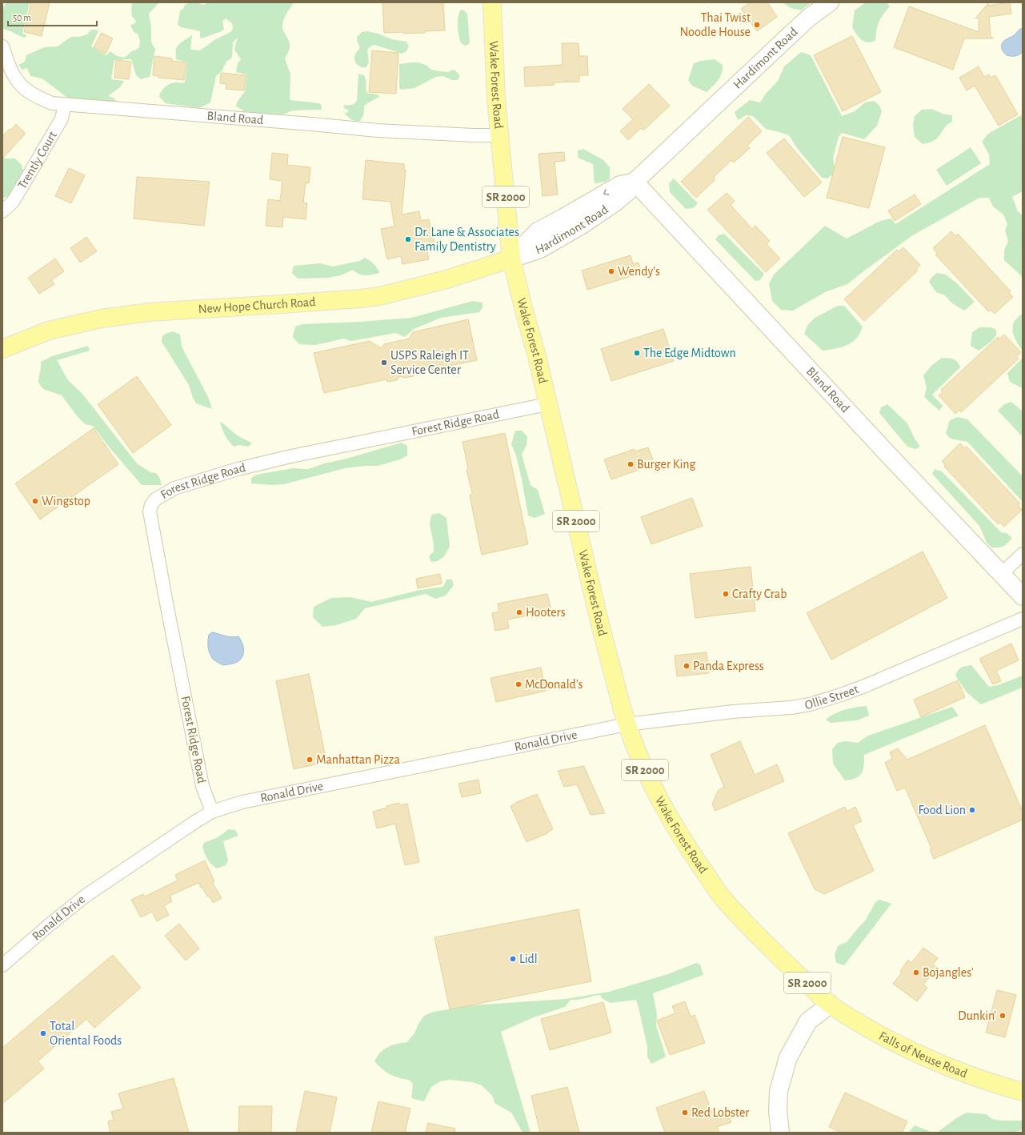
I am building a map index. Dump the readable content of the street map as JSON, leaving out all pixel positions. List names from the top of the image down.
{
  "streets": {
    "main road": [
      "Wake Forest Road",
      "SR 2000",
      "New Hope Church Road",
      "Falls of Neuse Road"
    ],
    "street": [
      "Hardimont Road",
      "Bland Road",
      "Trently Court",
      "Forest Ridge Road",
      "Ollie Street",
      "Ronald Drive"
    ]
  },
  "crossings": [
    ["Hardimont Road", "Wake Forest Road"],
    ["Hardimont Road", "Bland Road"],
    ["Hardimont Road", "New Hope Church Road"],
    ["Wake Forest Road", "Bland Road"],
    ["Wake Forest Road", "New Hope Church Road"],
    ["Wake Forest Road", "Forest Ridge Road"],
    ["Wake Forest Road", "Ollie Street"],
    ["Wake Forest Road", "Ronald Drive"],
    ["Wake Forest Road", "Falls of Neuse Road"],
    ["Bland Road", "Trently Court"],
    ["Forest Ridge Road", "Ronald Drive"],
    ["Ollie Street", "Ronald Drive"]
  ],
  "places": [
    "Thai Twist Noodle House",
    "Dr. Lane & Associates Family Dentistry",
    "Wendy's",
    "The Edge Midtown",
    "USPS Raleigh IT Service Center",
    "Burger King",
    "Wingstop",
    "Crafty Crab",
    "Hooters",
    "Panda Express",
    "McDonald's",
    "Manhattan Pizza",
    "Food Lion",
    "Lidl",
    "Bojangles'",
    "Dunkin'",
    "Total Oriental Foods",
    "Red Lobster"
  ],
  "scale_bar": "50 m"
}
